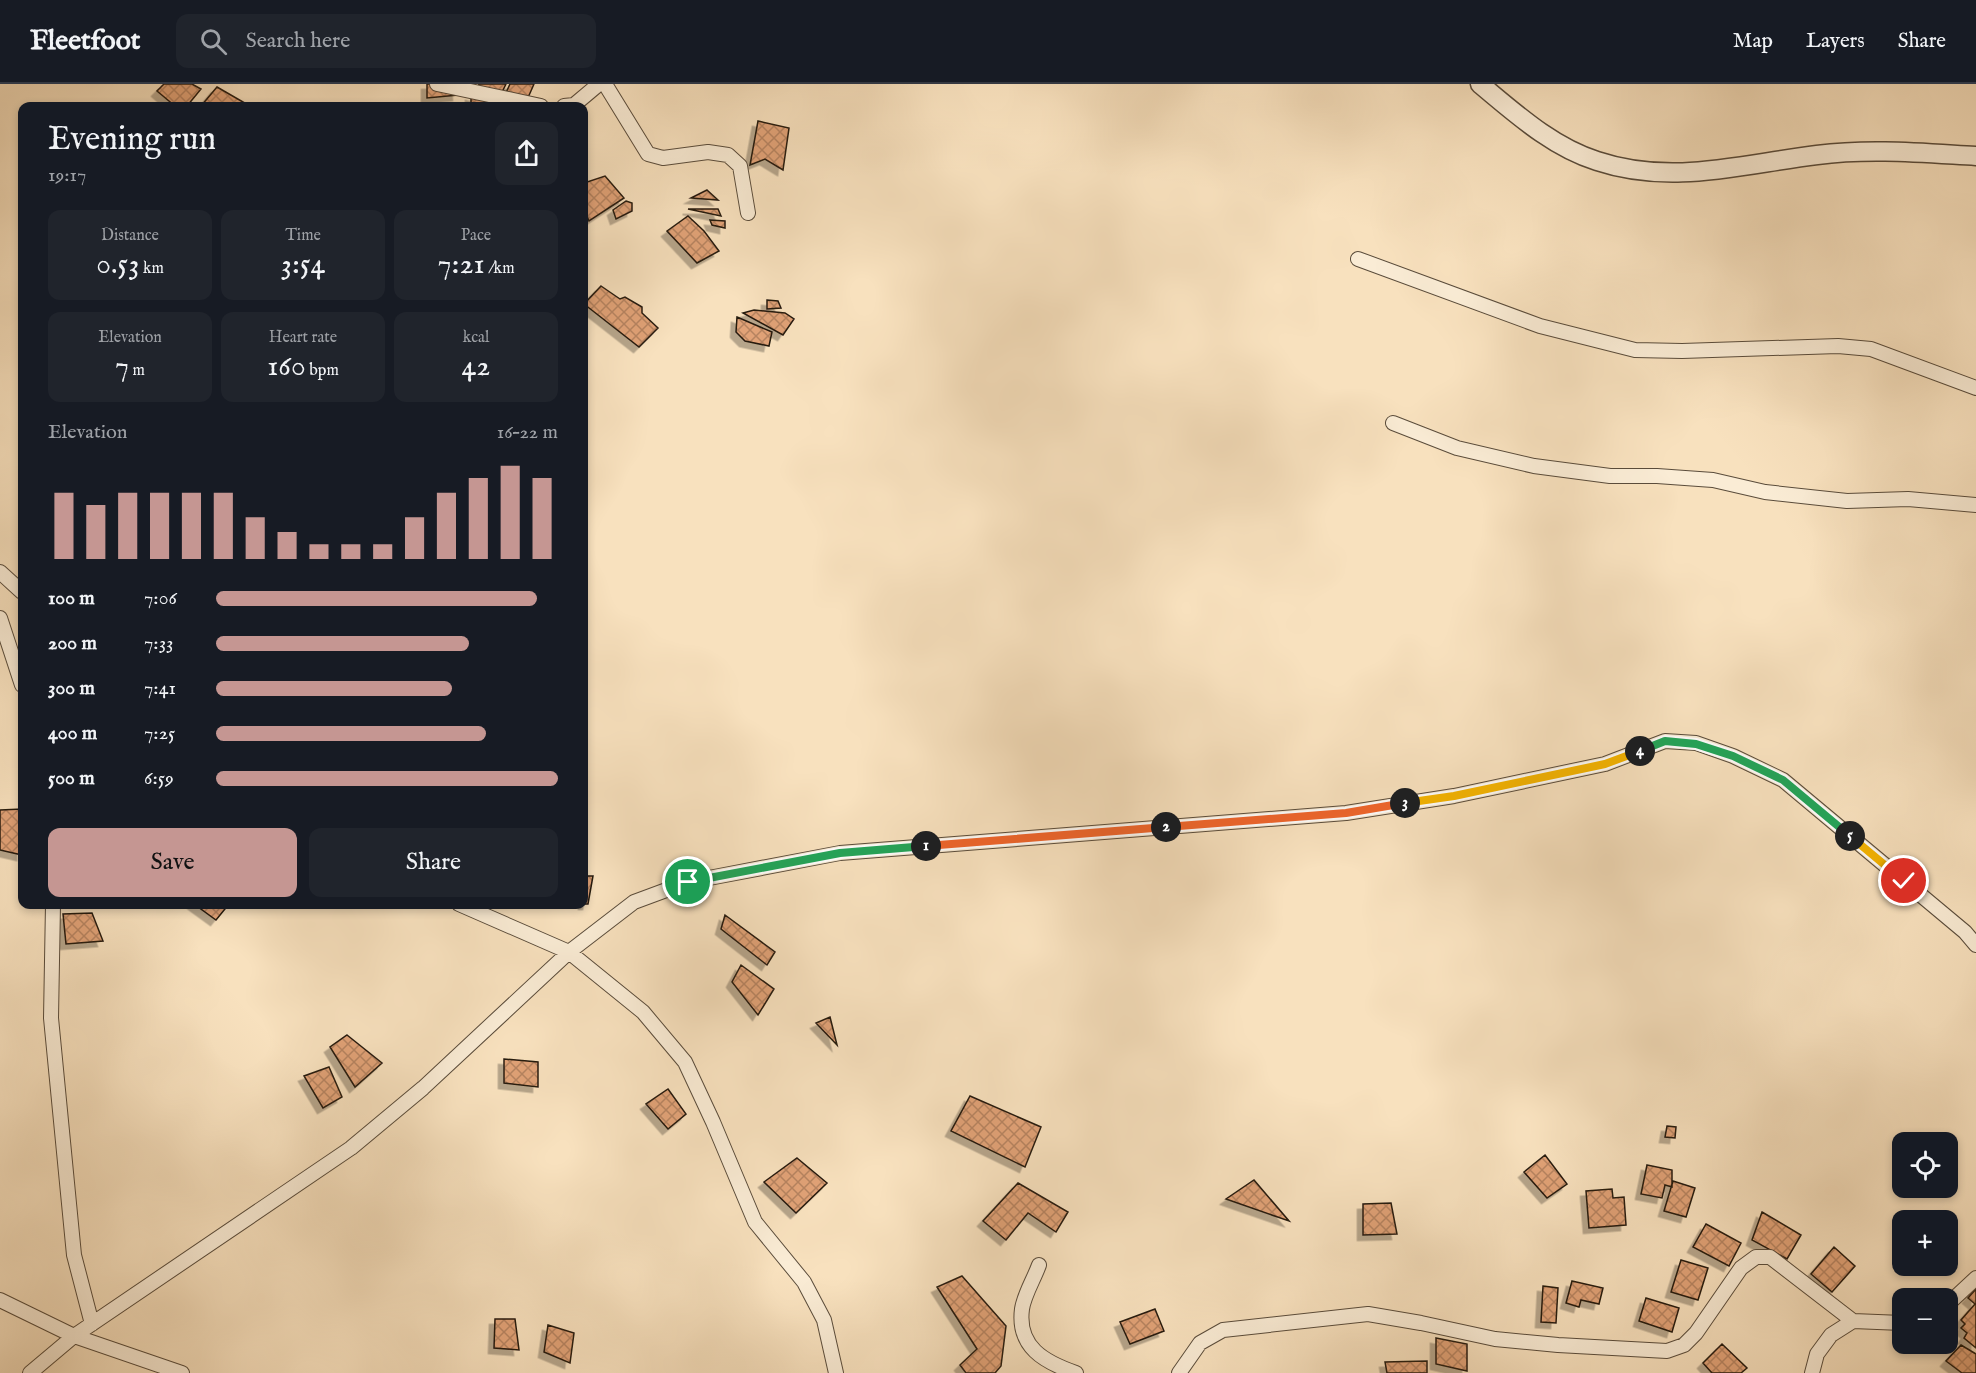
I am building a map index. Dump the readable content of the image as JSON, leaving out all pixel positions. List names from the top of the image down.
{
  "page": {
    "header": "Fleetfoot",
    "search": "Search here",
    "nav": ["Map", "Layers", "Share"],
    "heading": ["Evening run", "19:17"],
    "stats": [
      ["Distance", "0.53 km"],
      ["Time", "3:54"],
      ["Pace", "7:21 /km"],
      ["Elevation", "7 m"],
      ["Heart rate", "160 bpm"],
      ["kcal", "42"]
    ],
    "chart": ["Elevation", "16–22 m"],
    "list": [
      {
        "name": "100 m",
        "note": "7:06"
      },
      {
        "name": "200 m",
        "note": "7:33"
      },
      {
        "name": "300 m",
        "note": "7:41"
      },
      {
        "name": "400 m",
        "note": "7:25"
      },
      {
        "name": "500 m",
        "note": "6:59"
      }
    ],
    "pins": [
      "4",
      "3",
      "2",
      "5",
      "1"
    ],
    "buttons": ["Save", "Share"],
    "map_buttons": ["+", "−"]
  }
}
